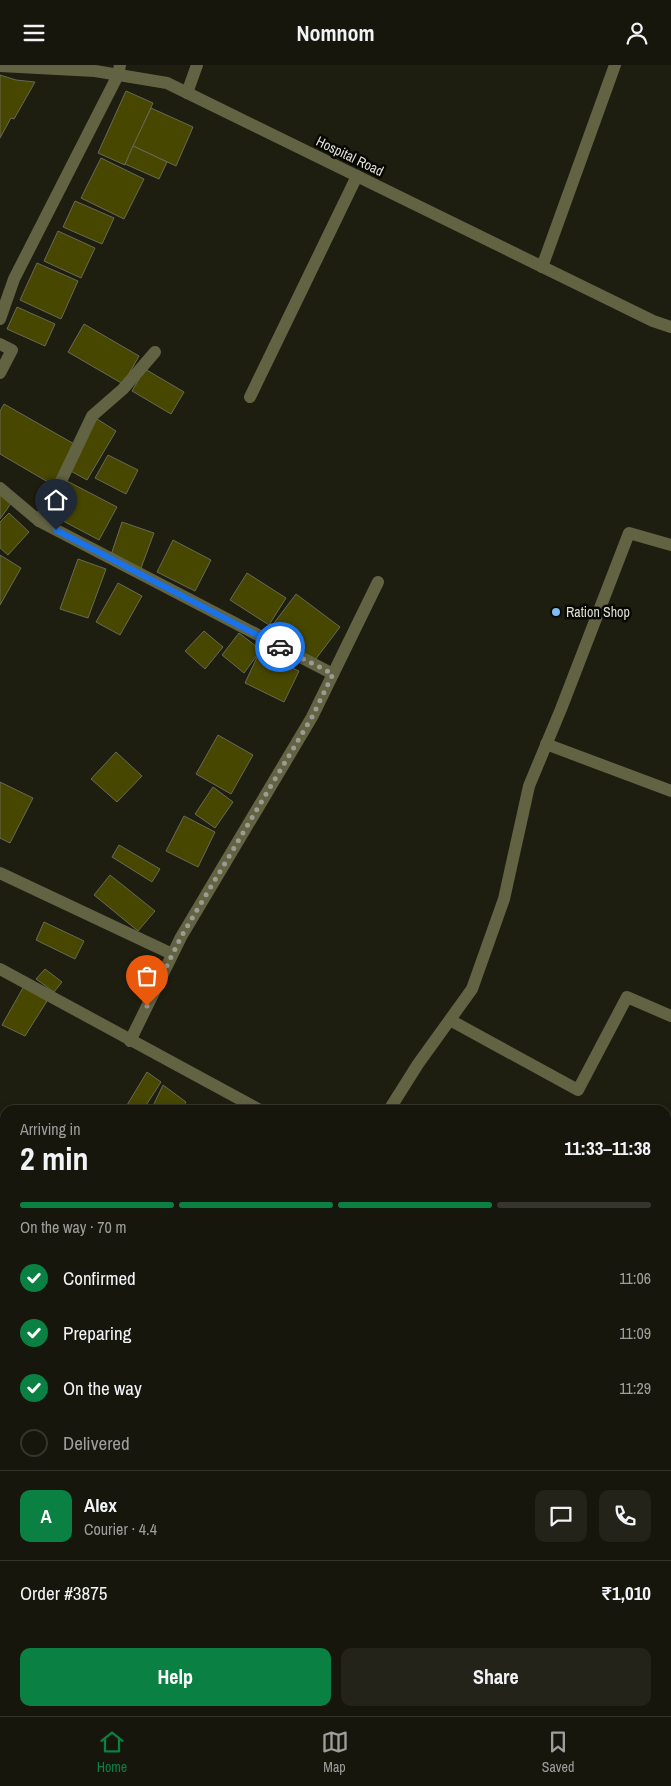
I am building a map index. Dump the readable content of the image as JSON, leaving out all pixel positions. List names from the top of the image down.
{
  "streets": {
    "street": ["Hospital Road"]
  },
  "places": ["Ration Shop"],
  "page": {
    "header": "Nomnom",
    "heading": ["2 min", "Arriving in", "11:33–11:38"],
    "panel": [
      "Alex",
      "Courier · 4.4",
      "Order #3875",
      "₹1,010"
    ],
    "bar": "On the way · 70 m",
    "list": [
      ["Confirmed", "11:06"],
      ["Preparing", "11:09"],
      ["On the way", "11:29"],
      "Delivered"
    ],
    "round": "A",
    "buttons": ["Help", "Share"],
    "tabs": ["Home", "Map", "Saved"]
  }
}
